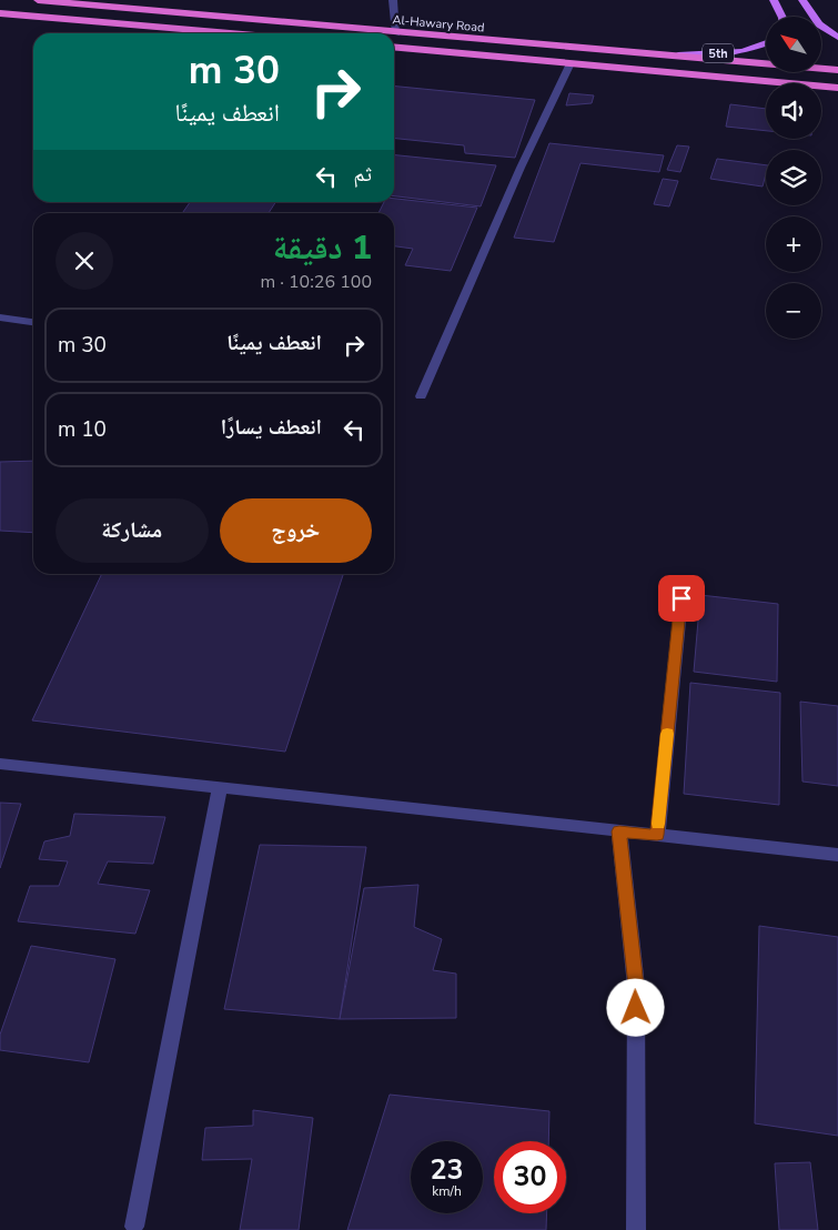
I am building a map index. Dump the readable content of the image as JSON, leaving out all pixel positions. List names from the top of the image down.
{
  "streets": {
    "highway": ["Al-Hawary Road"],
    "main road": ["5th"]
  },
  "crossings": [
    ["Al-Hawary Road", "5th"]
  ],
  "north": "top left",
  "page": {
    "map_buttons": ["+", "−"],
    "turn": ["30 m", "انعطف يمينًا"],
    "then": "ثم",
    "heading": ["1 دقيقة", "100 m · 10:26"],
    "list": [
      {
        "name": "انعطف يمينًا",
        "value": "30 m"
      },
      {
        "name": "انعطف يسارًا",
        "value": "10 m"
      }
    ],
    "buttons": ["خروج", "مشاركة"],
    "speed": "23 km/h",
    "limit": "30"
  }
}
